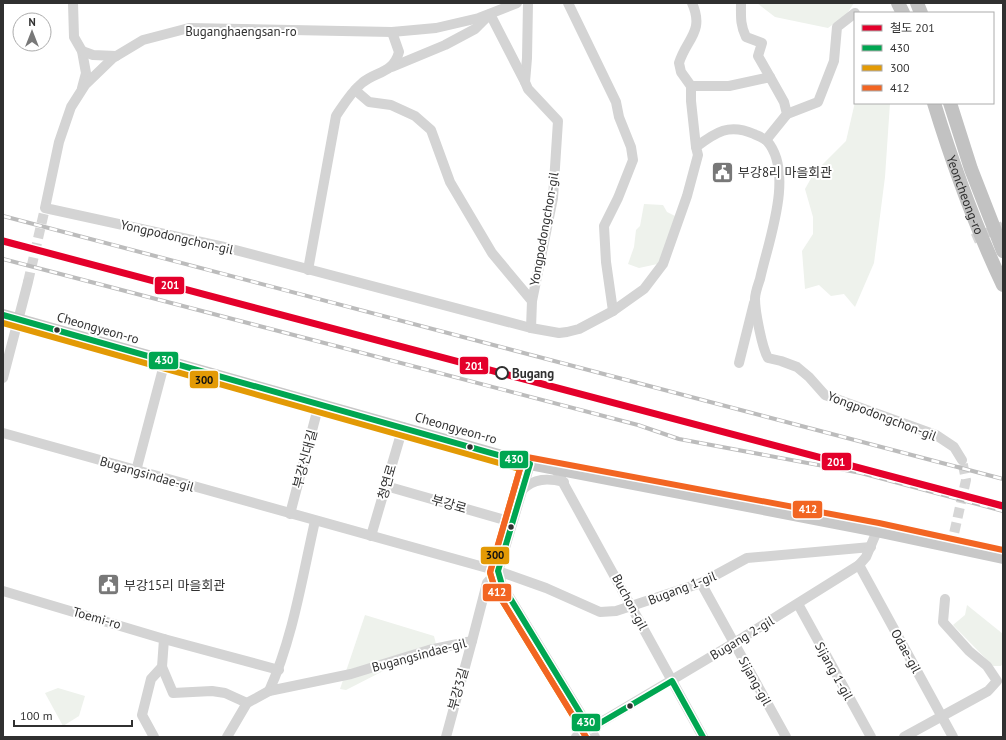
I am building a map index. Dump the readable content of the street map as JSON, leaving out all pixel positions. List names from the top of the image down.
{
  "streets": {
    "highway": ["Yeoncheong-ro"],
    "main road": ["Cheongyeon-ro"],
    "street": [
      "Buganghaengsan-ro",
      "Yongpodongchon-gil",
      "부강신대길",
      "Bugangsindae-gil",
      "청연로",
      "부강로",
      "Bugang 1-gil",
      "Buchon-gil",
      "Toemi-ro",
      "Bugang 2-gil",
      "Odae-gil",
      "Sijang 1-gil",
      "Sijang-gil",
      "부강3길"
    ]
  },
  "crossings": [
    ["Buganghaengsan-ro", "Yongpodongchon-gil"],
    ["Cheongyeon-ro", "부강신대길"],
    ["Cheongyeon-ro", "청연로"],
    ["Cheongyeon-ro", "Buchon-gil"],
    ["Cheongyeon-ro", "Bugang 2-gil"],
    ["부강신대길", "Bugangsindae-gil"],
    ["Bugangsindae-gil", "청연로"],
    ["Bugangsindae-gil", "Bugang 1-gil"],
    ["Bugangsindae-gil", "부강3길"],
    ["청연로", "부강로"],
    ["Bugang 1-gil", "Buchon-gil"],
    ["Bugang 1-gil", "Bugang 2-gil"],
    ["Bugang 1-gil", "Sijang-gil"],
    ["Buchon-gil", "Bugang 2-gil"],
    ["Bugang 2-gil", "Odae-gil"],
    ["Bugang 2-gil", "Sijang 1-gil"],
    ["Bugang 2-gil", "Sijang-gil"]
  ],
  "places": {
    "public building": ["부강8리 마을회관", "부강15리 마을회관"],
    "other": ["Bugang"]
  },
  "lines": [
    "rail line 201",
    "transit line 430",
    "transit line 300",
    "transit line 412"
  ],
  "legend": [
    "철도 201",
    "430",
    "300",
    "412"
  ],
  "scale_bar": "100 m",
  "north": "top"
}
